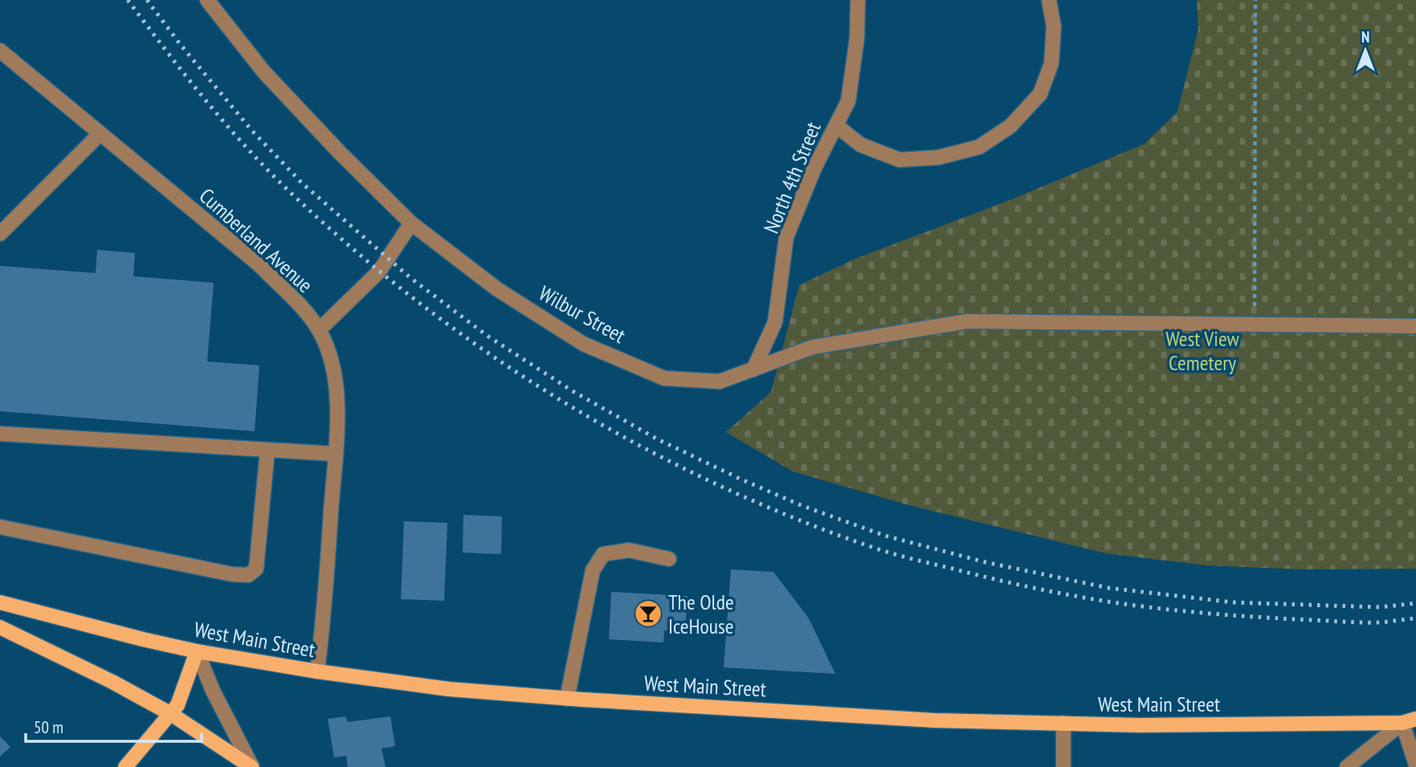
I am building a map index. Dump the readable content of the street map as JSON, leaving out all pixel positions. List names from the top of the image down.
{
  "streets": {
    "main road": ["West Main Street"],
    "street": ["North 4th Street", "Cumberland Avenue", "Wilbur Street"]
  },
  "crossings": [
    ["North 4th Street", "Wilbur Street"],
    ["Cumberland Avenue", "West Main Street"]
  ],
  "parks": ["West View Cemetery"],
  "places": {
    "bar": ["The Olde IceHouse"]
  },
  "scale_bar": "50 m",
  "north": "top"
}
